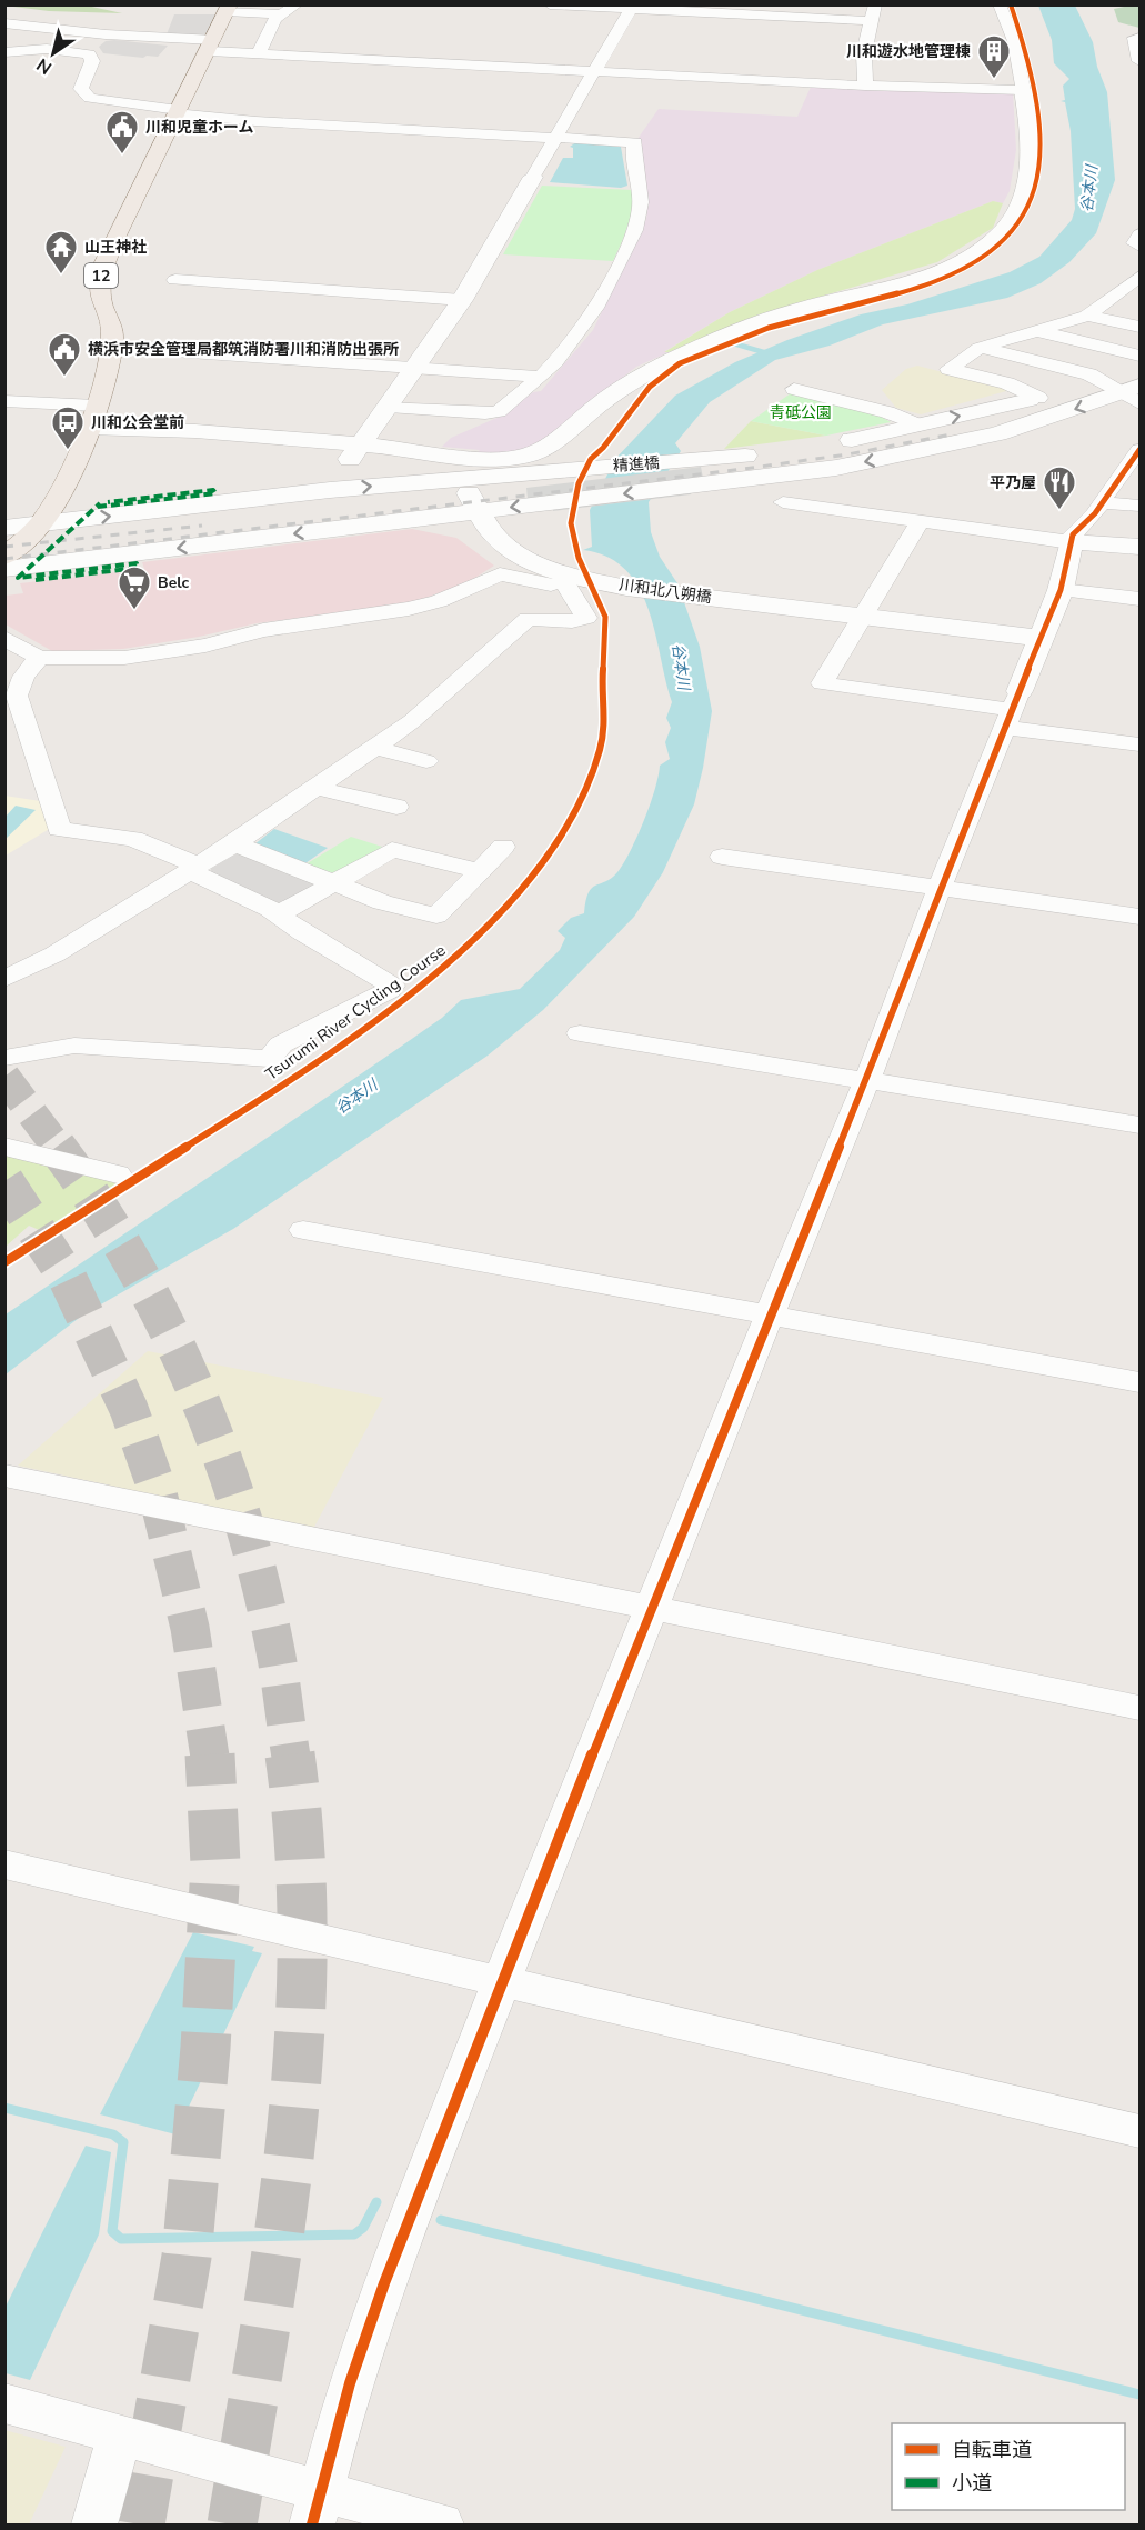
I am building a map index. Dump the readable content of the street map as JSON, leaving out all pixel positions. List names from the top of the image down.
{
  "streets": {
    "main road": ["12"],
    "street": ["精進橋", "川和北八朔橋"],
    "cycle path": ["Tsurumi River Cycling Course"]
  },
  "crossings": [
    ["12", "精進橋"],
    ["精進橋", "川和北八朔橋"]
  ],
  "water": ["谷本川"],
  "parks": ["青砥公園"],
  "places": {
    "building": ["川和遊水地管理棟"],
    "public building": ["川和児童ホーム", "横浜市安全管理局都筑消防署川和消防出張所"],
    "temple": ["山王神社"],
    "bus stop": ["川和公会堂前"],
    "restaurant": ["平乃屋"],
    "supermarket": ["Belc"]
  },
  "legend": ["自転車道", "小道"],
  "north": "bottom left"
}
